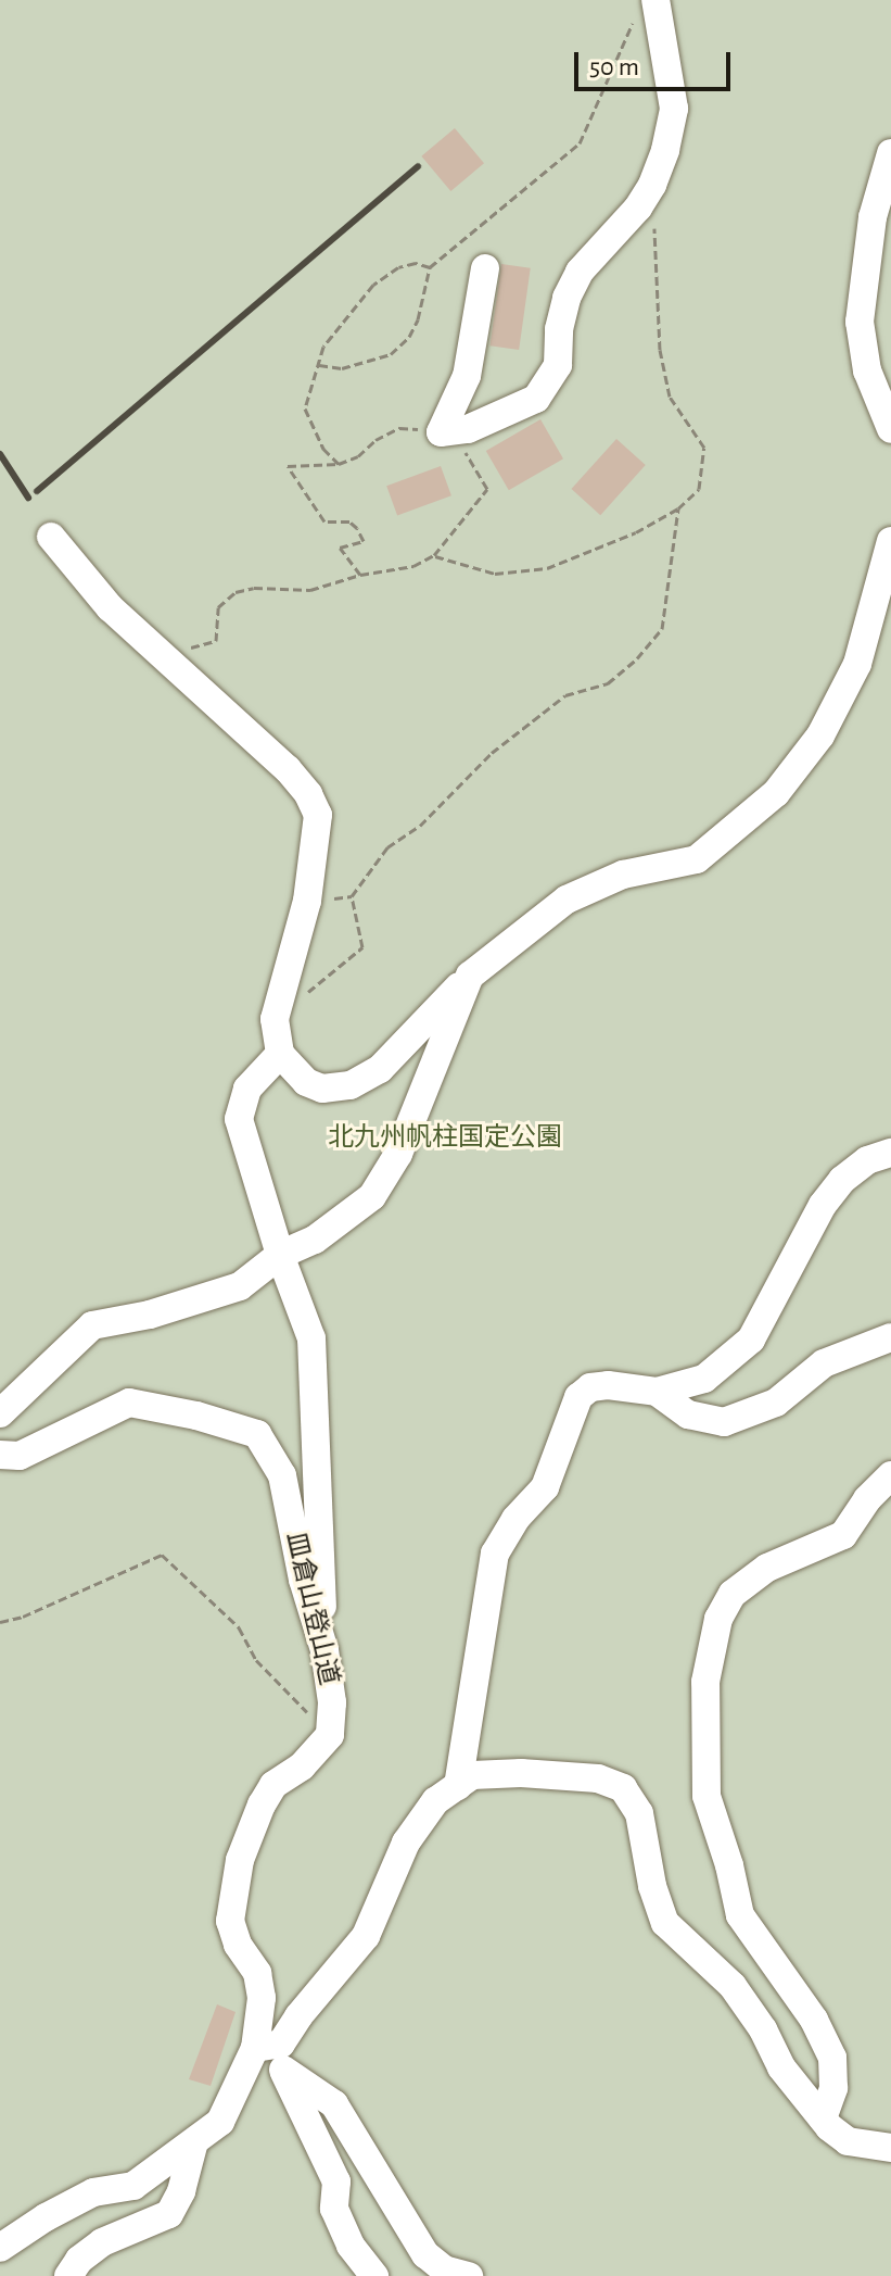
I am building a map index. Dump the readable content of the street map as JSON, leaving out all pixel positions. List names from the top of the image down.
{
  "streets": {
    "street": ["皿倉山登山道"]
  },
  "parks": ["北九州帆柱国定公園"],
  "scale_bar": "50 m"
}
